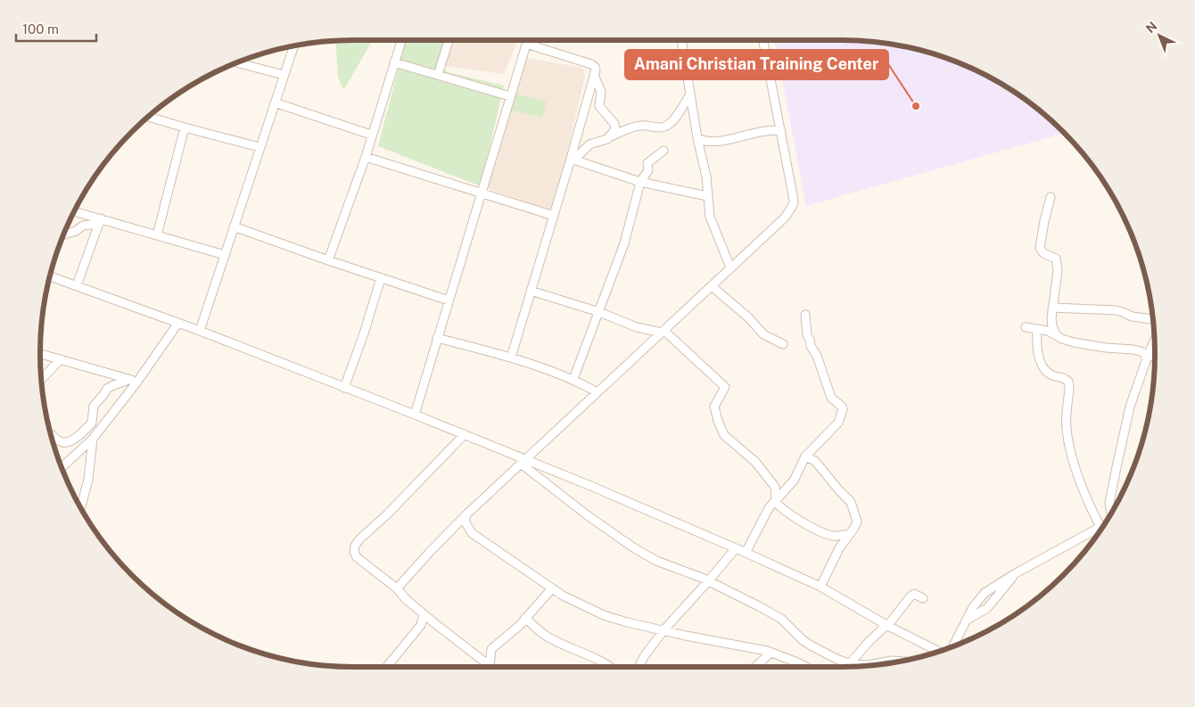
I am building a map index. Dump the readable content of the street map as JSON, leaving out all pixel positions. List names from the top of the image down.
{
  "places": ["Amani Christian Training Center"],
  "scale_bar": "100 m",
  "north": "top left"
}
